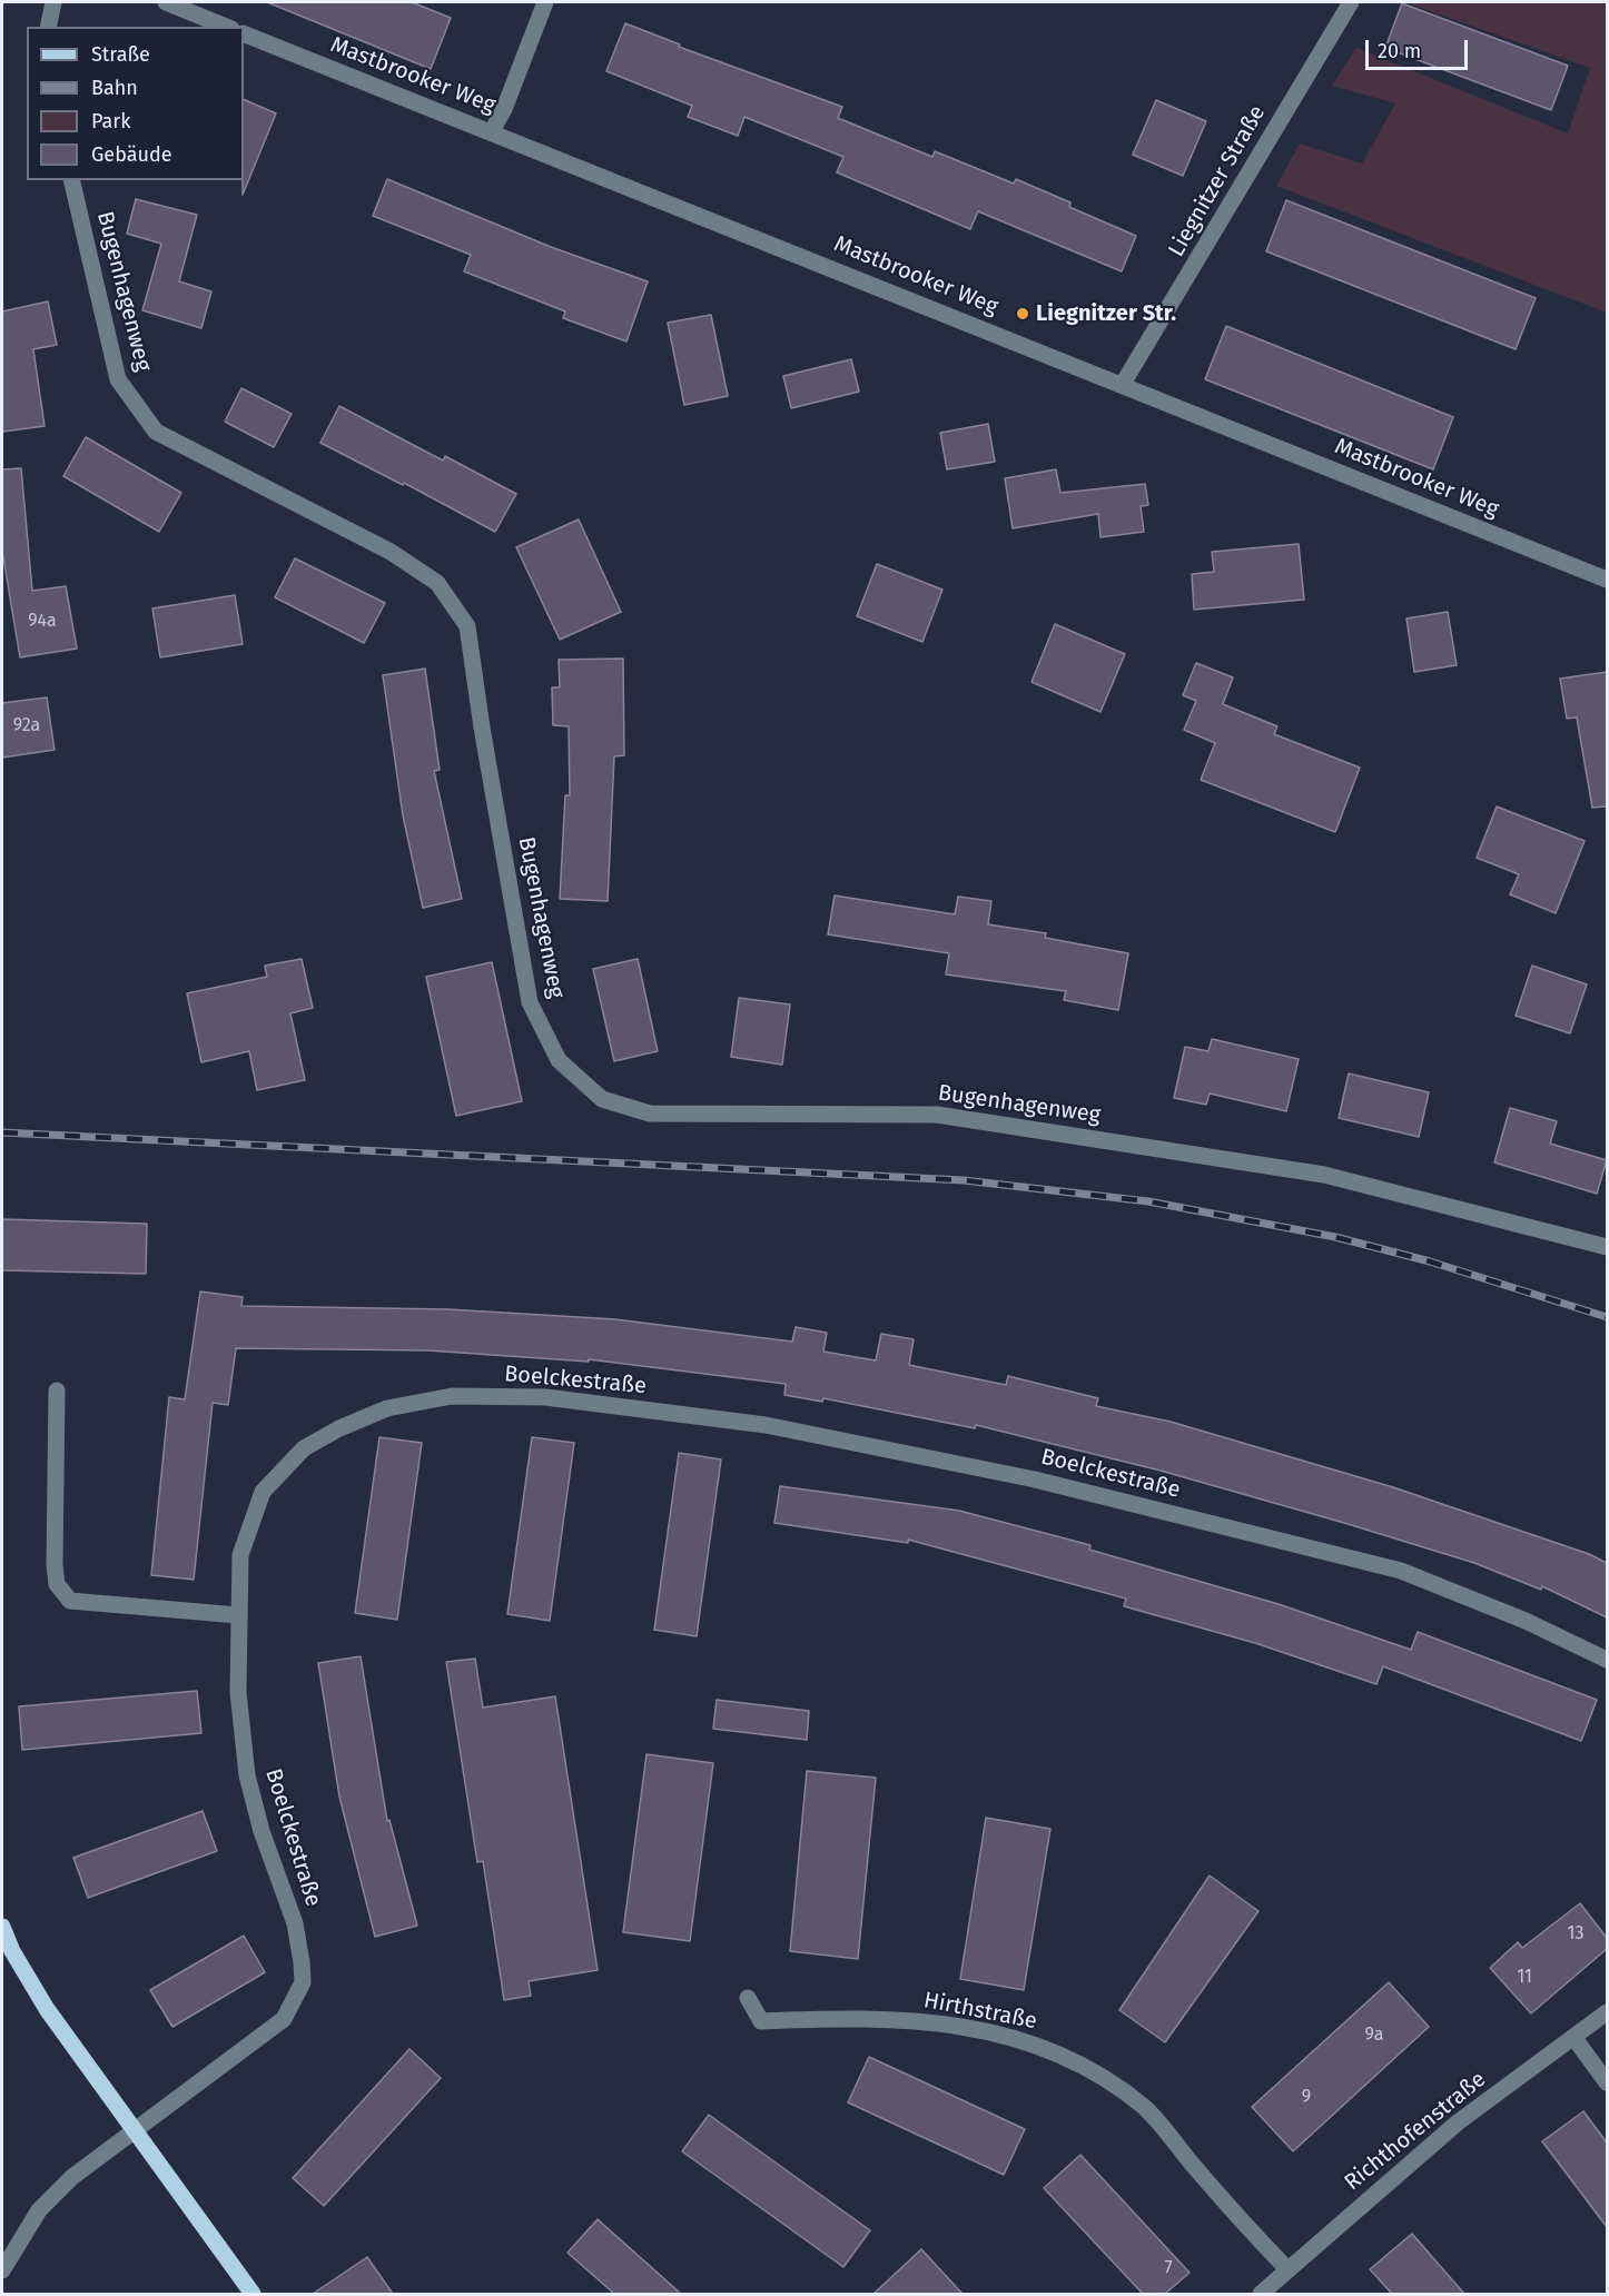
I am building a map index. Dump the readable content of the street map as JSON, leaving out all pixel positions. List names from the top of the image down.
{
  "streets": {
    "street": [
      "Mastbrooker Weg",
      "Liegnitzer Straße",
      "Bugenhagenweg",
      "Boelckestraße",
      "Hirthstraße",
      "Richthofenstraße"
    ]
  },
  "crossings": [
    ["Mastbrooker Weg", "Liegnitzer Straße"],
    ["Hirthstraße", "Richthofenstraße"]
  ],
  "places": ["Liegnitzer Str."],
  "house_numbers": [
    "94a",
    "92a",
    "13",
    "11",
    "9a",
    "9",
    "7"
  ],
  "legend": [
    "Straße",
    "Bahn",
    "Park",
    "Gebäude"
  ],
  "scale_bar": "20 m"
}
